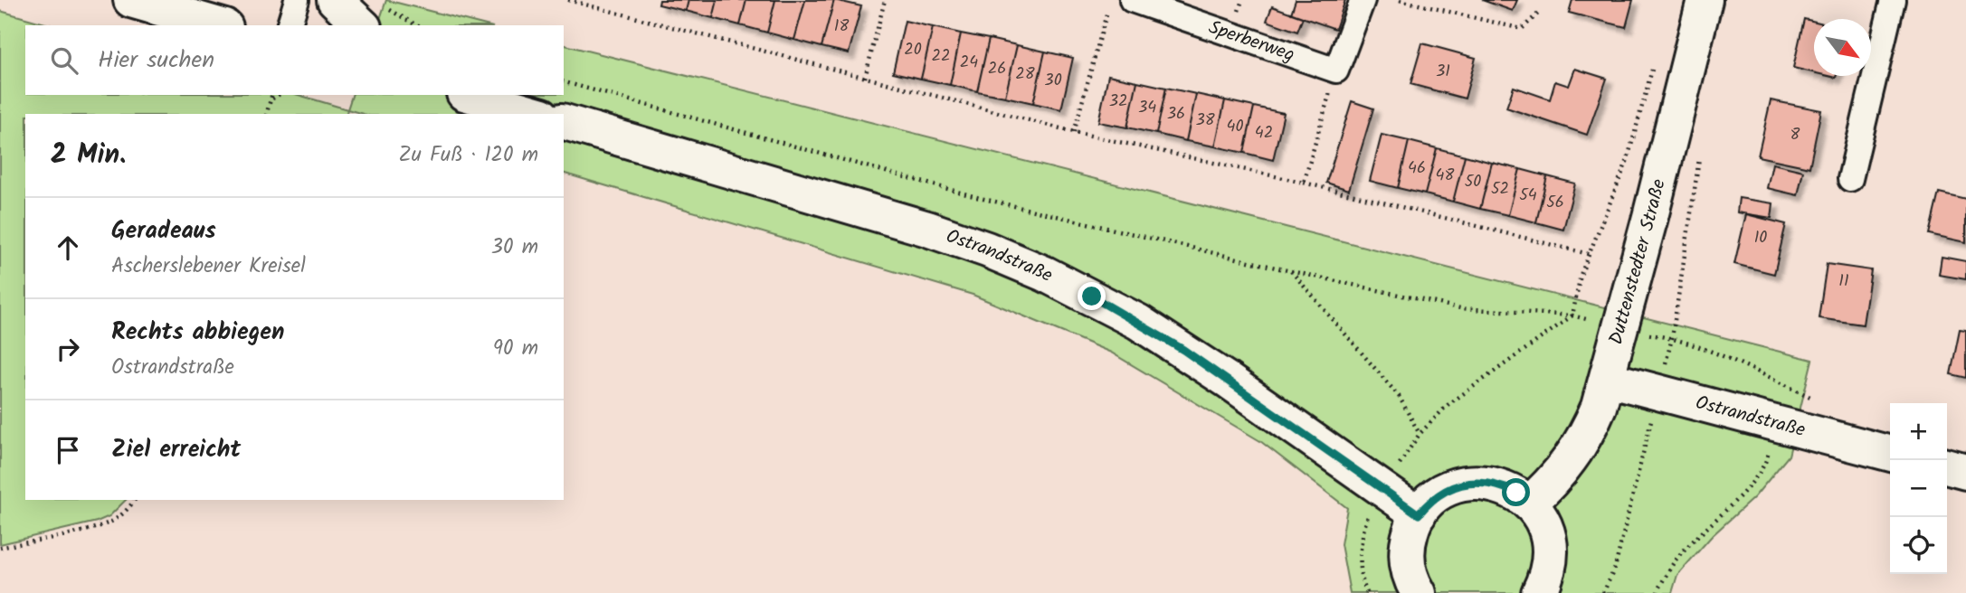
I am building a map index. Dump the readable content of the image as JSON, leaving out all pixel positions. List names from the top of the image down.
{
  "streets": {
    "main road": ["Ostrandstraße", "Duttenstedter Straße"],
    "street": ["Sperberweg"]
  },
  "crossings": [
    ["Ostrandstraße", "Duttenstedter Straße"]
  ],
  "house_numbers": [
    "18",
    "20",
    "22",
    "24",
    "26",
    "31",
    "28",
    "30",
    "32",
    "34",
    "36",
    "38",
    "40",
    "42",
    "8",
    "46",
    "48",
    "50",
    "52",
    "54",
    "56",
    "10",
    "11"
  ],
  "north": "bottom right",
  "page": {
    "search": "Hier suchen",
    "heading": ["2 Min.", "Zu Fuß · 120 m"],
    "list": [
      ["Geradeaus", "Ascherslebener Kreisel", "30 m"],
      ["Rechts abbiegen", "Ostrandstraße", "90 m"],
      "Ziel erreicht"
    ],
    "map_buttons": ["+", "−"]
  }
}
